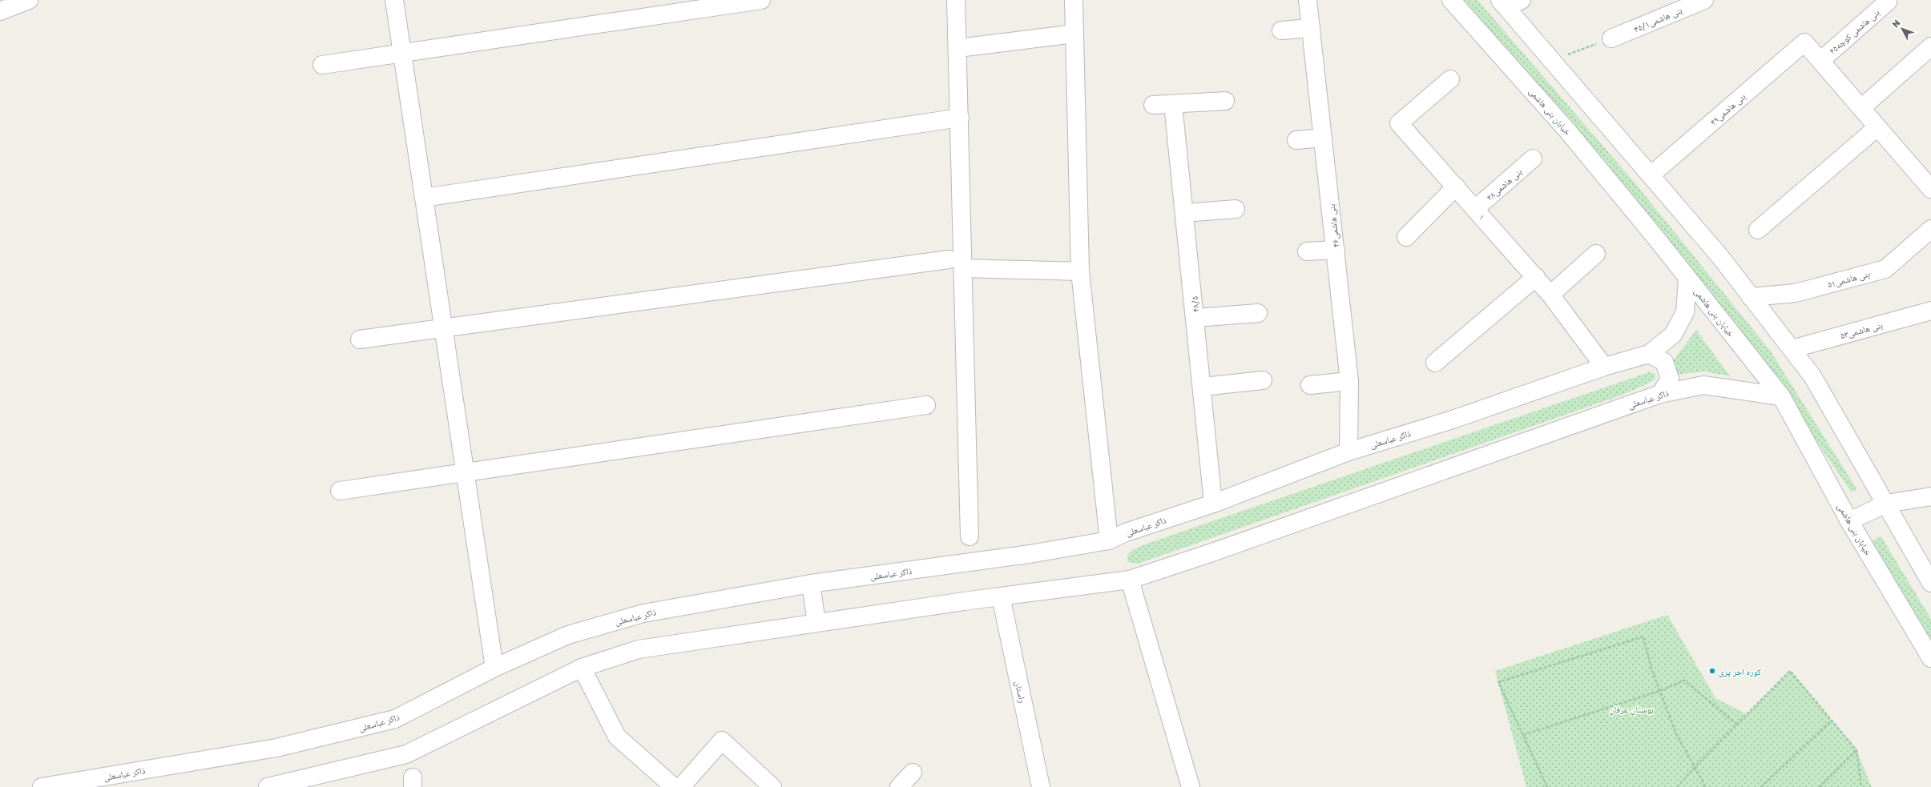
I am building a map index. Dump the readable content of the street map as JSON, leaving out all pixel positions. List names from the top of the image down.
{
  "streets": {
    "street": [
      "۴۵/۱بنی هاشمی",
      "بنی هاشمی کوچه۴۵",
      "بنی هاشمی۴۹",
      "خیابان بنی هاشمی",
      "۴۸بنی هاشمی",
      "۱",
      "بنی هاشمی۴۶",
      "بنی هاشمی۵۱",
      "۴۸/۵",
      "بنی هاشمی۵۳",
      "ذاکر عباسعلی",
      "راستان"
    ]
  },
  "crossings": [
    ["بنی هاشمی کوچه۴۵", "بنی هاشمی۴۹"],
    ["خیابان بنی هاشمی", "ذاکر عباسعلی"],
    ["۴۸بنی هاشمی", "۱"],
    ["۱", "ذاکر عباسعلی"],
    ["بنی هاشمی۴۶", "ذاکر عباسعلی"],
    ["۴۸/۵", "ذاکر عباسعلی"],
    ["ذاکر عباسعلی", "راستان"]
  ],
  "parks": ["بوستان عرفان"],
  "places": ["کوره اجر پزی"],
  "north": "top left"
}
